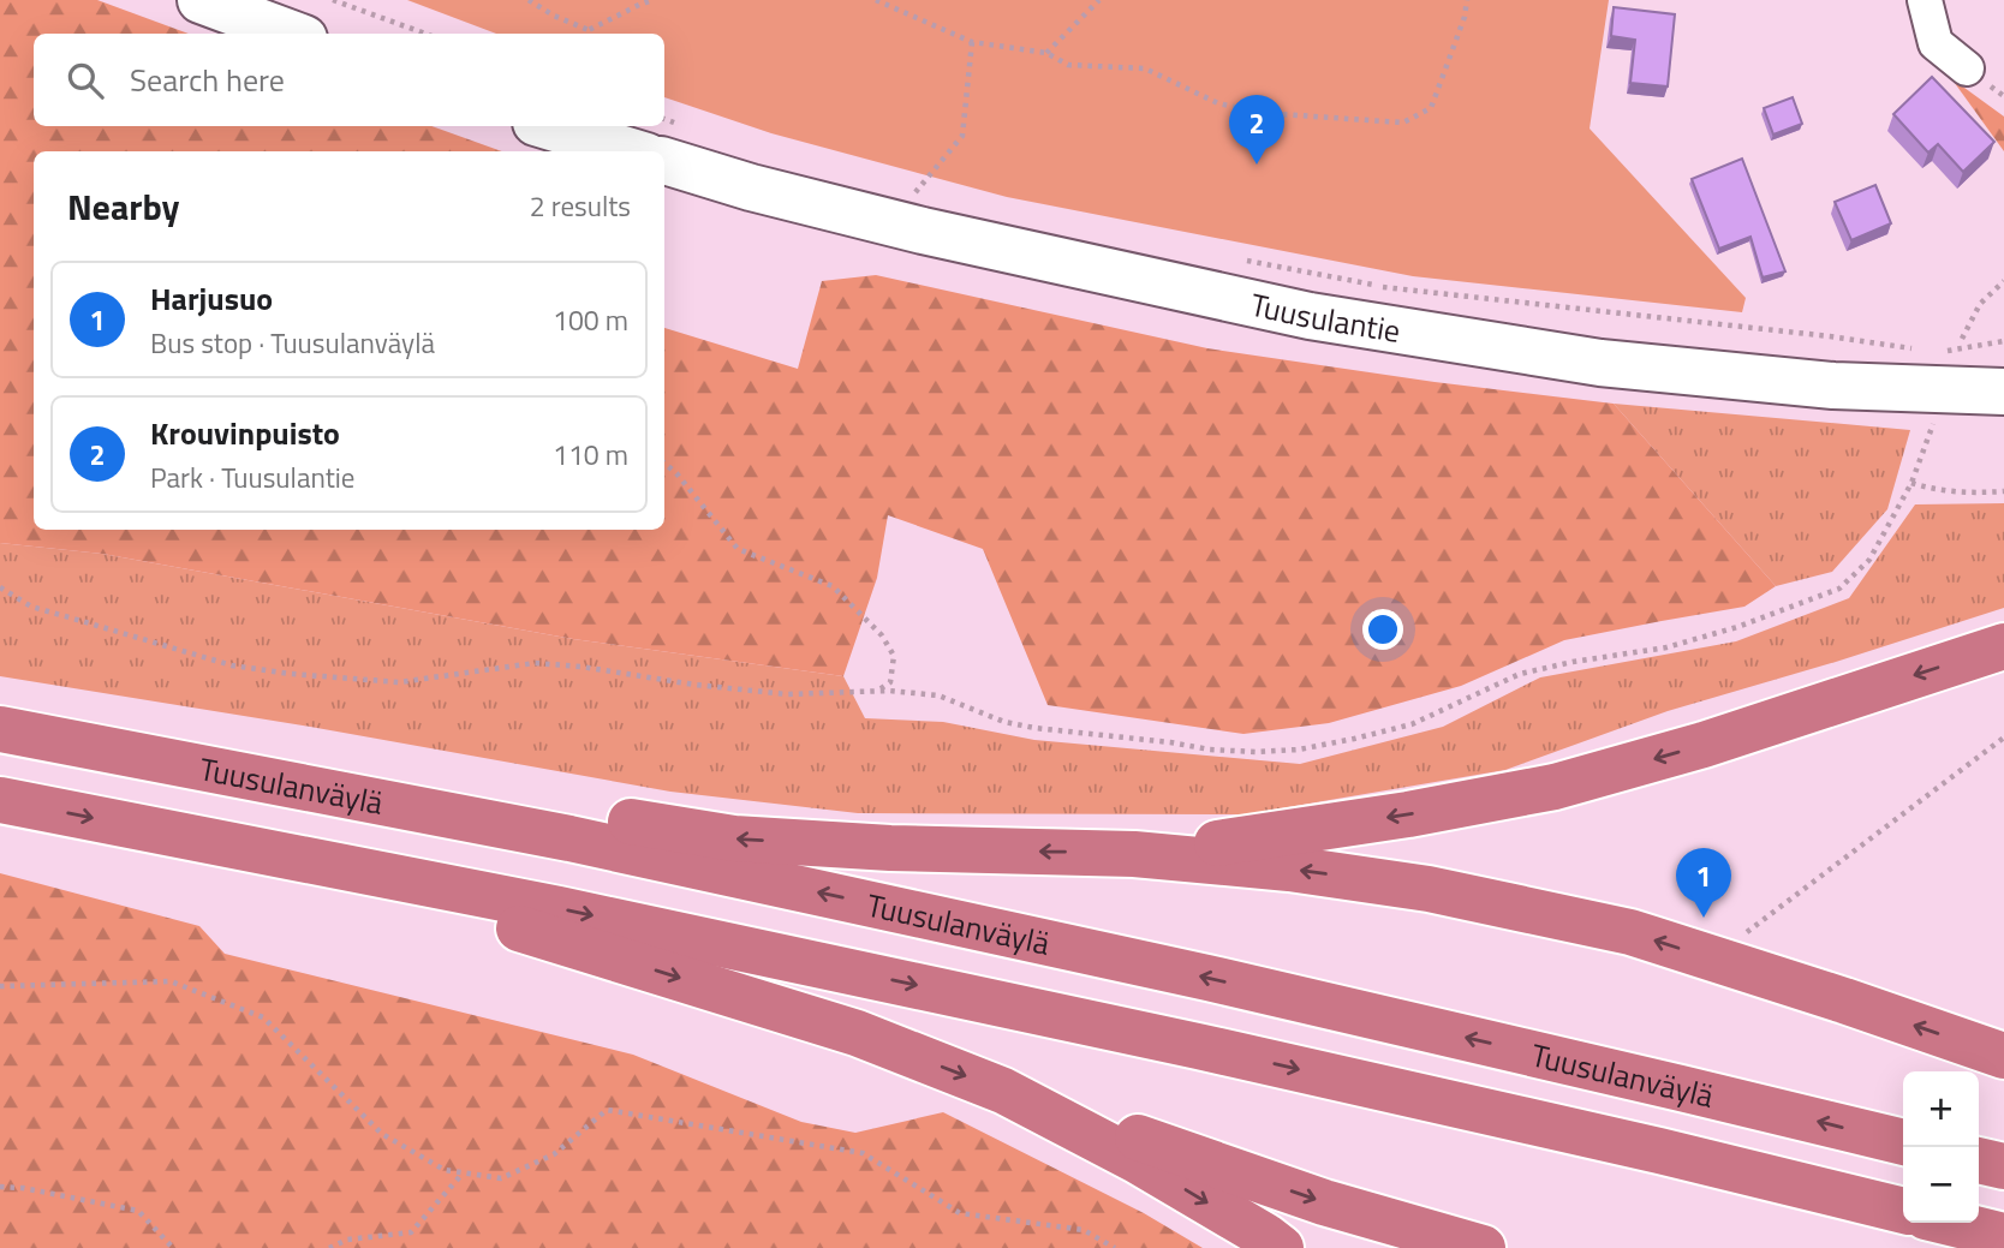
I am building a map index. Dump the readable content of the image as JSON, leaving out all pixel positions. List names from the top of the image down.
{
  "streets": {
    "highway": ["Tuusulanväylä"],
    "main road": ["Tuusulantie"]
  },
  "page": {
    "search": "Search here",
    "pins": ["2", "1"],
    "heading": ["Nearby", "2 results"],
    "list": [
      {
        "mark": "1",
        "name": "Harjusuo",
        "note": "Bus stop · Tuusulanväylä",
        "value": "100 m"
      },
      {
        "mark": "2",
        "name": "Krouvinpuisto",
        "note": "Park · Tuusulantie",
        "value": "110 m"
      }
    ],
    "map_buttons": ["+", "−"]
  }
}
